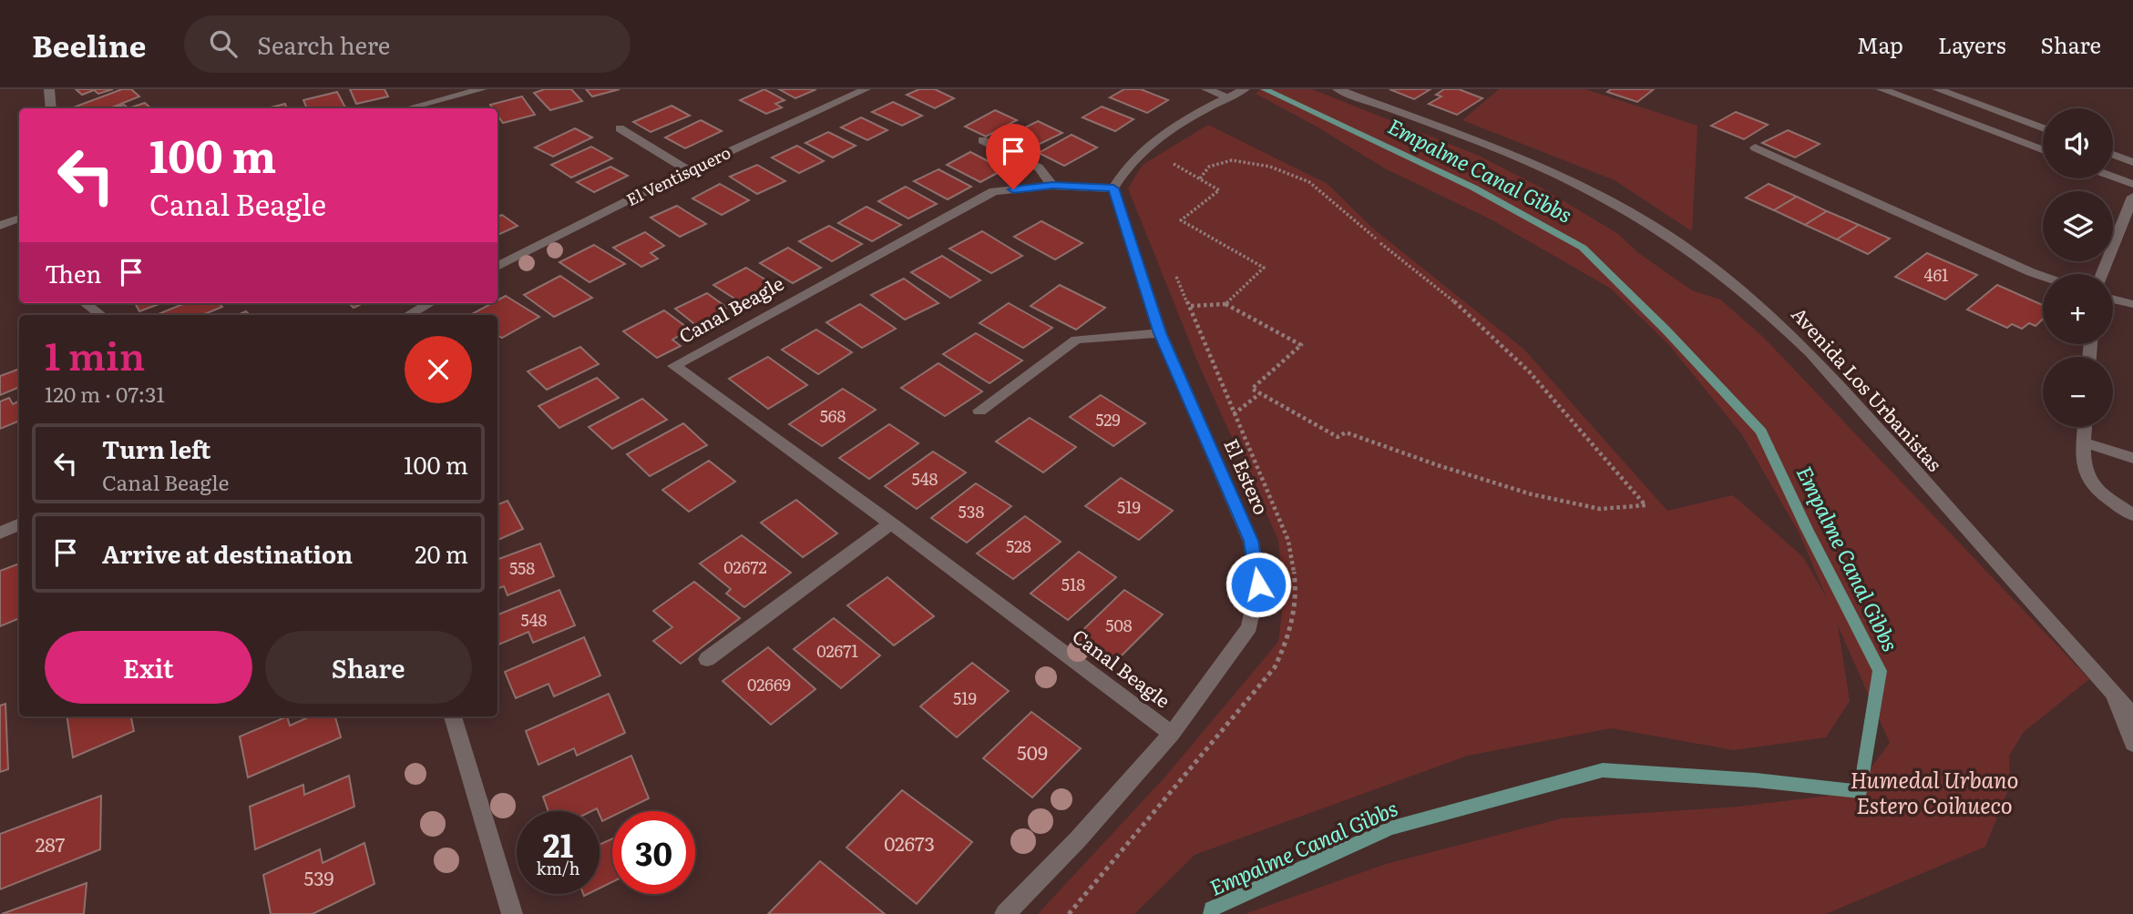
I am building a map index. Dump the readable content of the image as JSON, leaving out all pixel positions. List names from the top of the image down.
{
  "streets": {
    "street": [
      "El Ventisquero",
      "Canal Beagle",
      "Avenida Los Urbanistas",
      "El Estero"
    ]
  },
  "crossings": [
    ["Canal Beagle", "El Estero"]
  ],
  "water": ["Empalme Canal Gibbs"],
  "parks": ["Humedal Urbano Estero Coihueco"],
  "house_numbers": [
    "461",
    "568",
    "529",
    "548",
    "519",
    "538",
    "528",
    "02672",
    "558",
    "518",
    "548",
    "508",
    "02671",
    "02669",
    "519",
    "509",
    "02673",
    "287",
    "539"
  ],
  "page": {
    "header": "Beeline",
    "search": "Search here",
    "nav": ["Map", "Layers", "Share"],
    "map_buttons": ["+", "−"],
    "turn": ["100 m", "Canal Beagle"],
    "then": "Then",
    "heading": ["1 min", "120 m · 07:31"],
    "list": [
      {
        "name": "Turn left",
        "note": "Canal Beagle",
        "value": "100 m"
      },
      {
        "name": "Arrive at destination",
        "value": "20 m"
      }
    ],
    "buttons": ["Exit", "Share"],
    "speed": "21 km/h",
    "limit": "30"
  }
}
